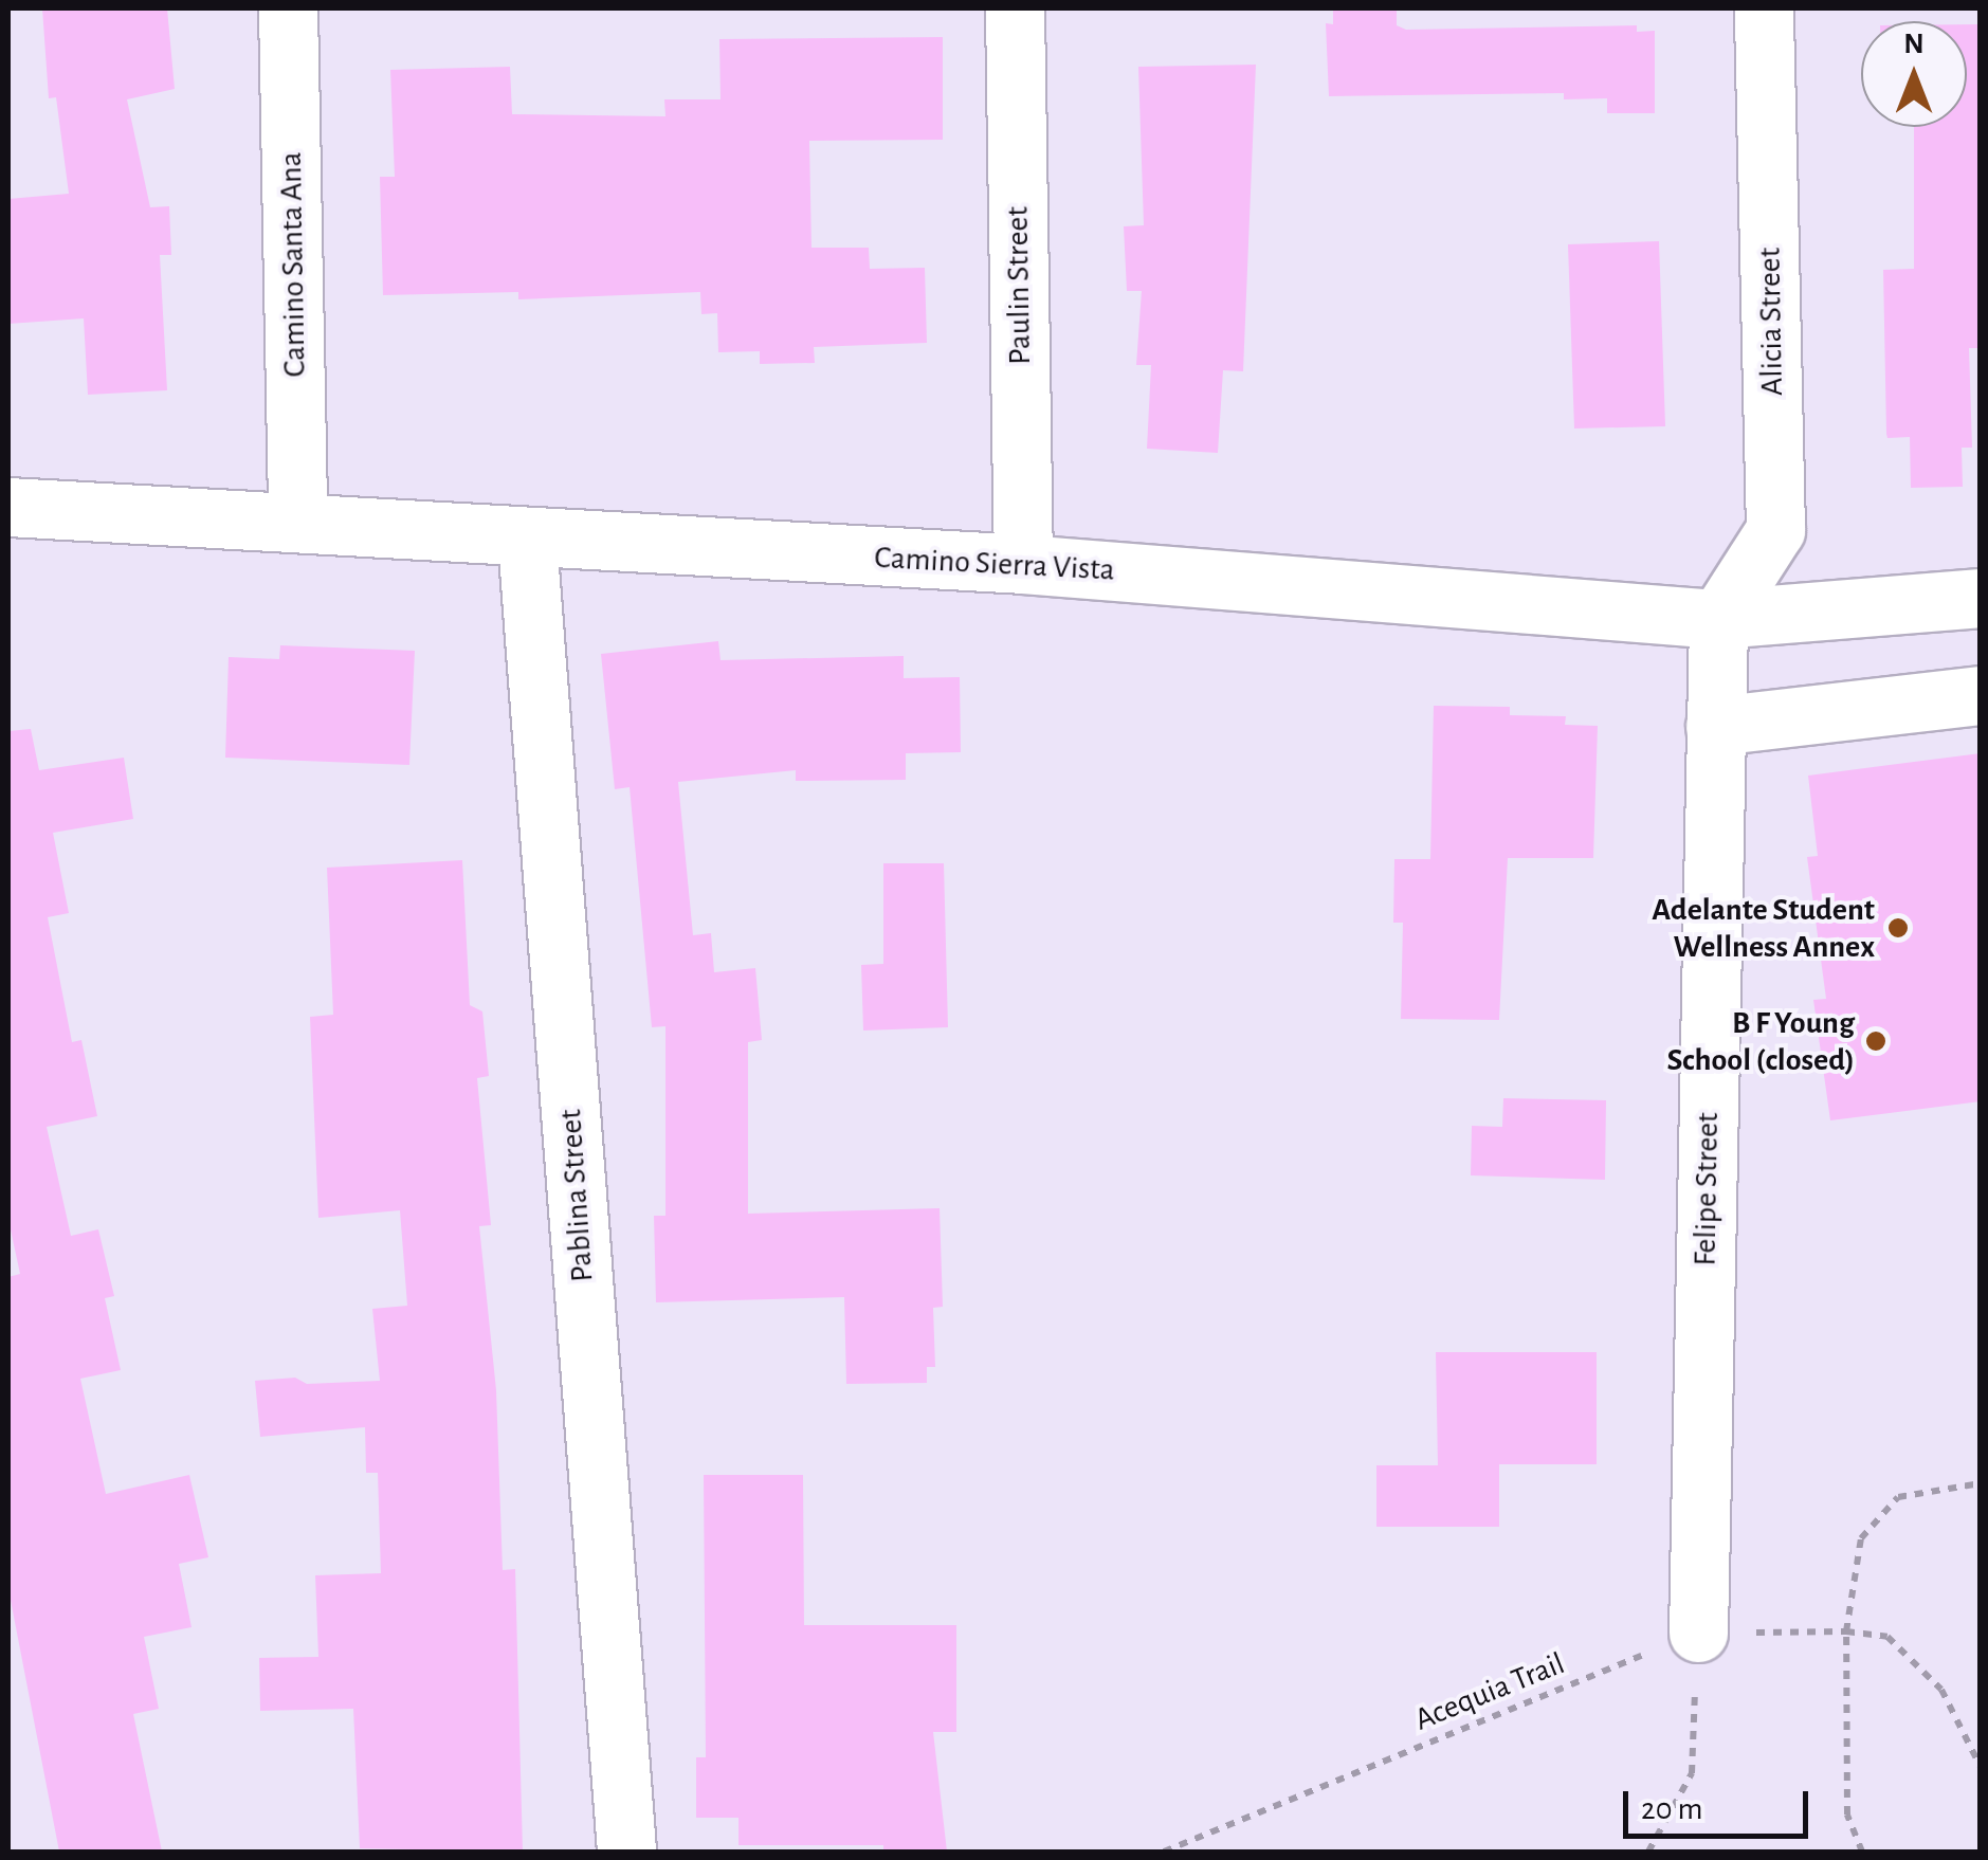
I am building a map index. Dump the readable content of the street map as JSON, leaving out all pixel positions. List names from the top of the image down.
{
  "streets": {
    "street": [
      "Camino Santa Ana",
      "Paulin Street",
      "Alicia Street",
      "Camino Sierra Vista",
      "Felipe Street",
      "Pablina Street"
    ],
    "path": ["Acequia Trail"]
  },
  "crossings": [
    ["Camino Santa Ana", "Camino Sierra Vista"],
    ["Paulin Street", "Camino Sierra Vista"],
    ["Alicia Street", "Camino Sierra Vista"],
    ["Alicia Street", "Felipe Street"],
    ["Camino Sierra Vista", "Felipe Street"],
    ["Camino Sierra Vista", "Pablina Street"],
    ["Felipe Street", "Acequia Trail"]
  ],
  "places": ["Adelante Student Wellness Annex", "B F Young School (closed)"],
  "scale_bar": "20 m",
  "north": "top"
}
